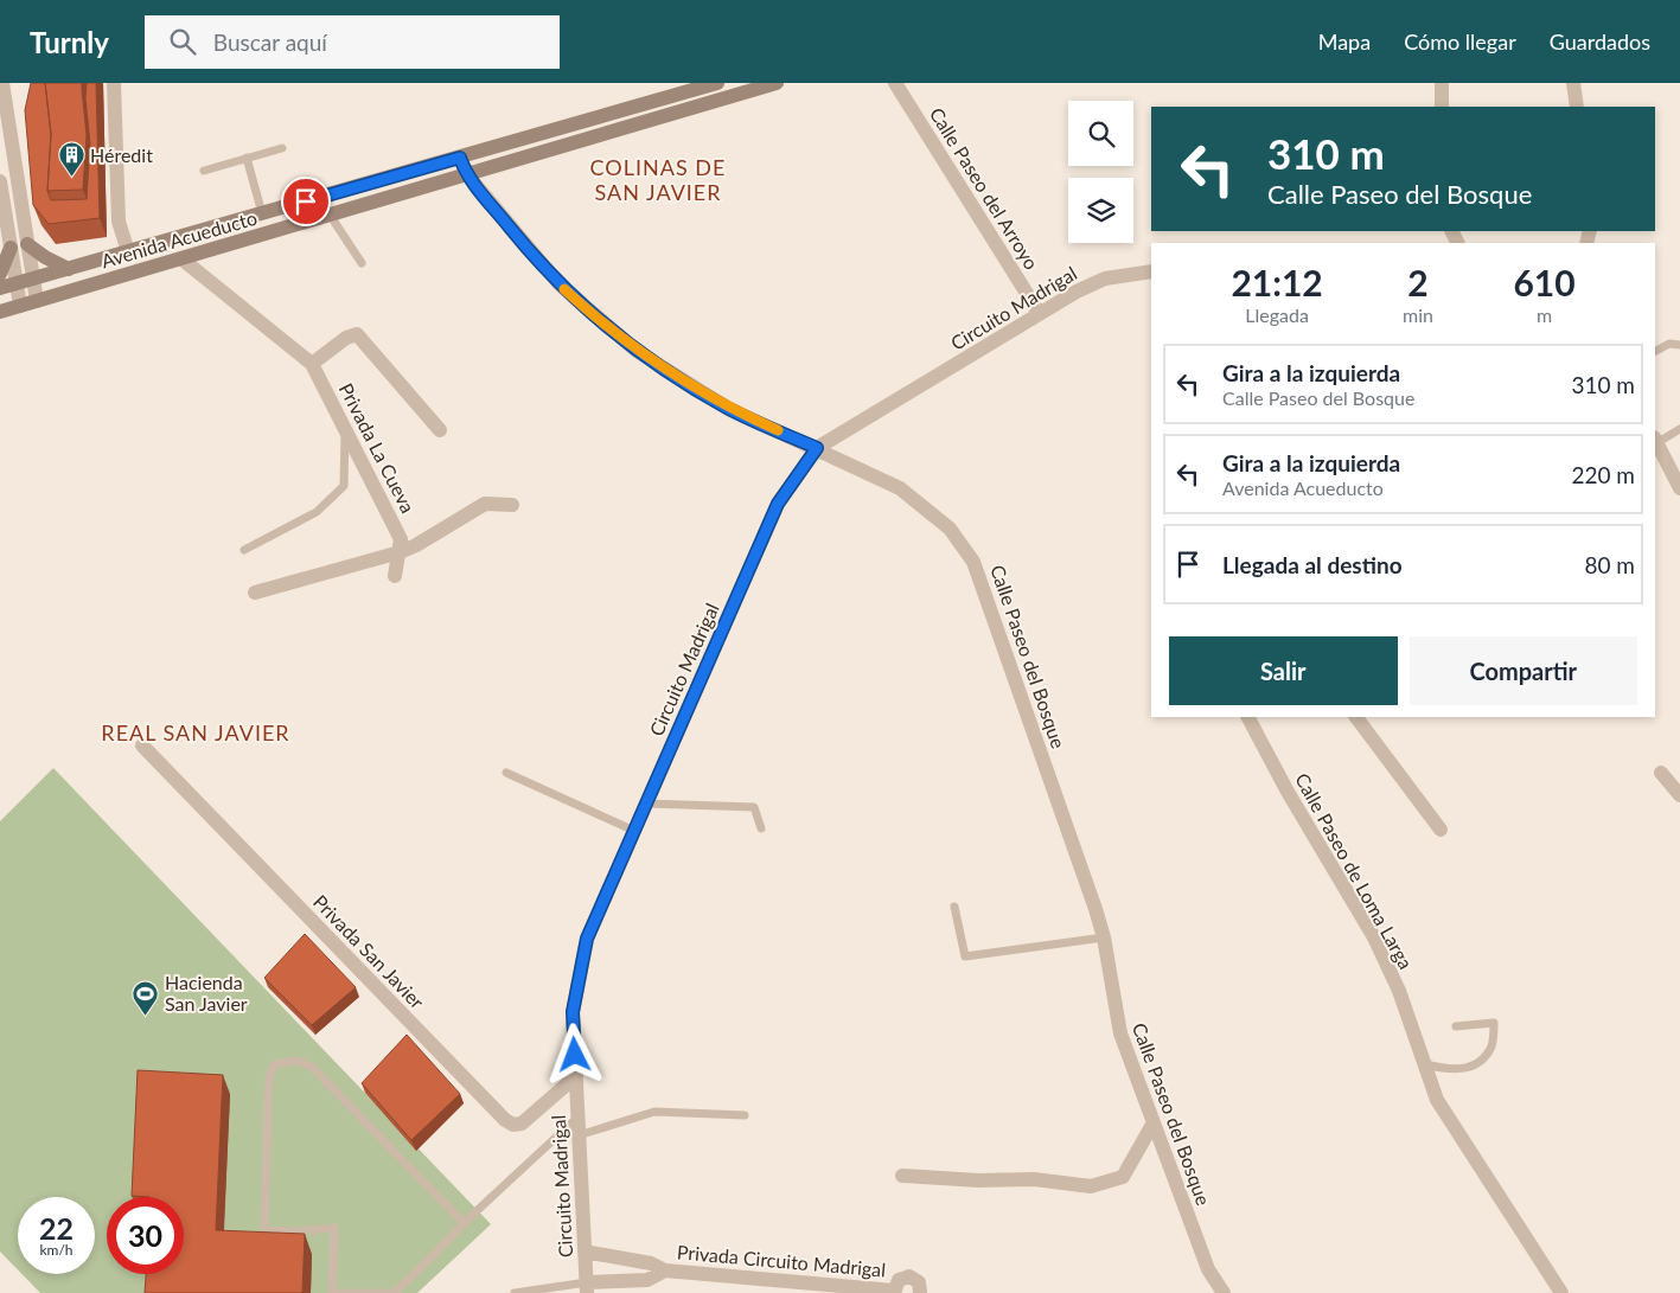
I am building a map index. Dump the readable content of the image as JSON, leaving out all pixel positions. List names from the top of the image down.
{
  "streets": {
    "main road": ["Avenida Acueducto"],
    "street": [
      "Calle Paseo del Arroyo",
      "Circuito Madrigal",
      "Privada La Cueva",
      "Calle Paseo del Bosque",
      "Calle Paseo de Loma Larga",
      "Privada San Javier",
      "Privada Circuito Madrigal"
    ]
  },
  "crossings": [
    ["Calle Paseo del Arroyo", "Circuito Madrigal"],
    ["Avenida Acueducto", "Privada La Cueva"],
    ["Avenida Acueducto", "Calle Paseo del Bosque"],
    ["Circuito Madrigal", "Calle Paseo del Bosque"],
    ["Circuito Madrigal", "Privada San Javier"],
    ["Circuito Madrigal", "Privada Circuito Madrigal"]
  ],
  "districts": ["COLINAS DE SAN JAVIER", "REAL SAN JAVIER"],
  "places": {
    "building": ["Héredit"],
    "sports": ["Hacienda San Javier"]
  },
  "page": {
    "header": "Turnly",
    "search": "Buscar aquí",
    "nav": ["Mapa", "Cómo llegar", "Guardados"],
    "turn": ["310 m", "Calle Paseo del Bosque"],
    "eta": [
      "21:12",
      "Llegada",
      "2",
      "min",
      "610",
      "m"
    ],
    "list": [
      {
        "name": "Gira a la izquierda",
        "note": "Calle Paseo del Bosque",
        "value": "310 m"
      },
      {
        "name": "Gira a la izquierda",
        "note": "Avenida Acueducto",
        "value": "220 m"
      },
      {
        "name": "Llegada al destino",
        "value": "80 m"
      }
    ],
    "buttons": ["Salir", "Compartir"],
    "speed": "22 km/h",
    "limit": "30"
  }
}
